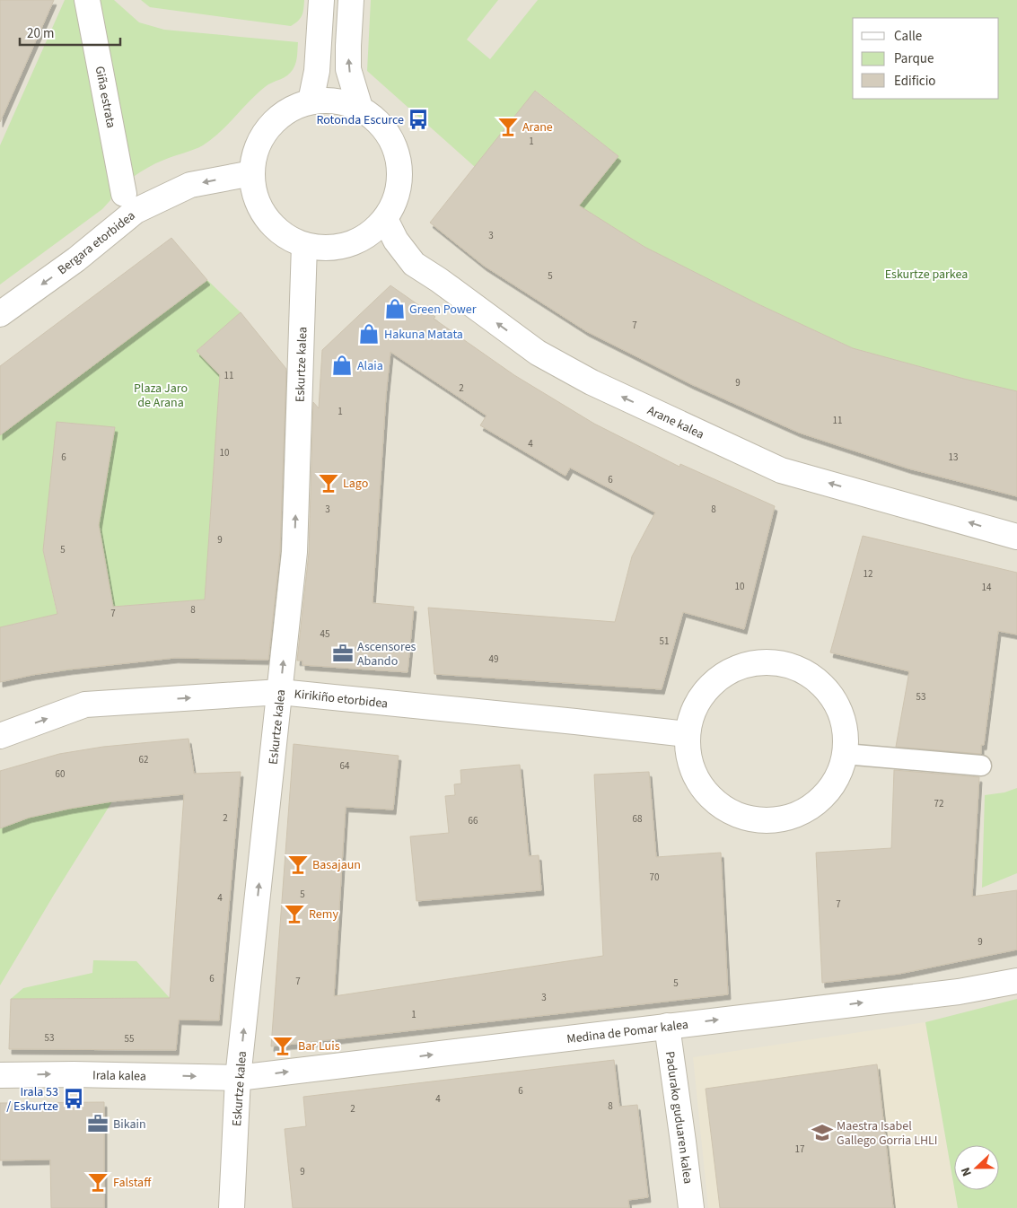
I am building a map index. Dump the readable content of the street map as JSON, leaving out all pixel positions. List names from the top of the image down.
{
  "streets": {
    "street": [
      "Giña estrata",
      "Bergara etorbidea",
      "Eskurtze kalea",
      "Arane kalea",
      "Kirikiño etorbidea",
      "Medina de Pomar kalea",
      "Irala kalea",
      "Padurako guduaren kalea"
    ]
  },
  "crossings": [
    ["Bergara etorbidea", "Eskurtze kalea"],
    ["Bergara etorbidea", "Arane kalea"],
    ["Eskurtze kalea", "Arane kalea"],
    ["Eskurtze kalea", "Kirikiño etorbidea"],
    ["Eskurtze kalea", "Medina de Pomar kalea"],
    ["Eskurtze kalea", "Irala kalea"],
    ["Medina de Pomar kalea", "Irala kalea"],
    ["Medina de Pomar kalea", "Padurako guduaren kalea"]
  ],
  "one_way": [
    "Bergara etorbidea",
    "Eskurtze kalea",
    "Arane kalea",
    "Kirikiño etorbidea",
    "Medina de Pomar kalea",
    "Irala kalea"
  ],
  "parks": ["Eskurtze parkea", "Plaza Jaro de Arana"],
  "places": {
    "bus stop": ["Rotonda Escurce", "Irala 53 / Eskurtze"],
    "bar": [
      "Arane",
      "Lago",
      "Basajaun",
      "Remy",
      "Bar Luis",
      "Falstaff"
    ],
    "shop": ["Green Power", "Hakuna Matata", "Alaia"],
    "office": ["Ascensores Abando", "Bikain"],
    "school or university": ["Maestra Isabel Gallego Gorria LHLI"]
  },
  "house_numbers": [
    "1",
    "3",
    "5",
    "7",
    "11",
    "9",
    "2",
    "1",
    "11",
    "4",
    "10",
    "6",
    "13",
    "6",
    "3",
    "8",
    "9",
    "5",
    "12",
    "10",
    "14",
    "8",
    "7",
    "45",
    "51",
    "49",
    "53",
    "62",
    "64",
    "60",
    "72",
    "2",
    "68",
    "66",
    "70",
    "5",
    "4",
    "7",
    "9",
    "6",
    "7",
    "5",
    "3",
    "1",
    "53",
    "55",
    "6",
    "4",
    "8",
    "2",
    "17",
    "9"
  ],
  "legend": ["Calle", "Parque", "Edificio"],
  "scale_bar": "20 m",
  "north": "left"
}
